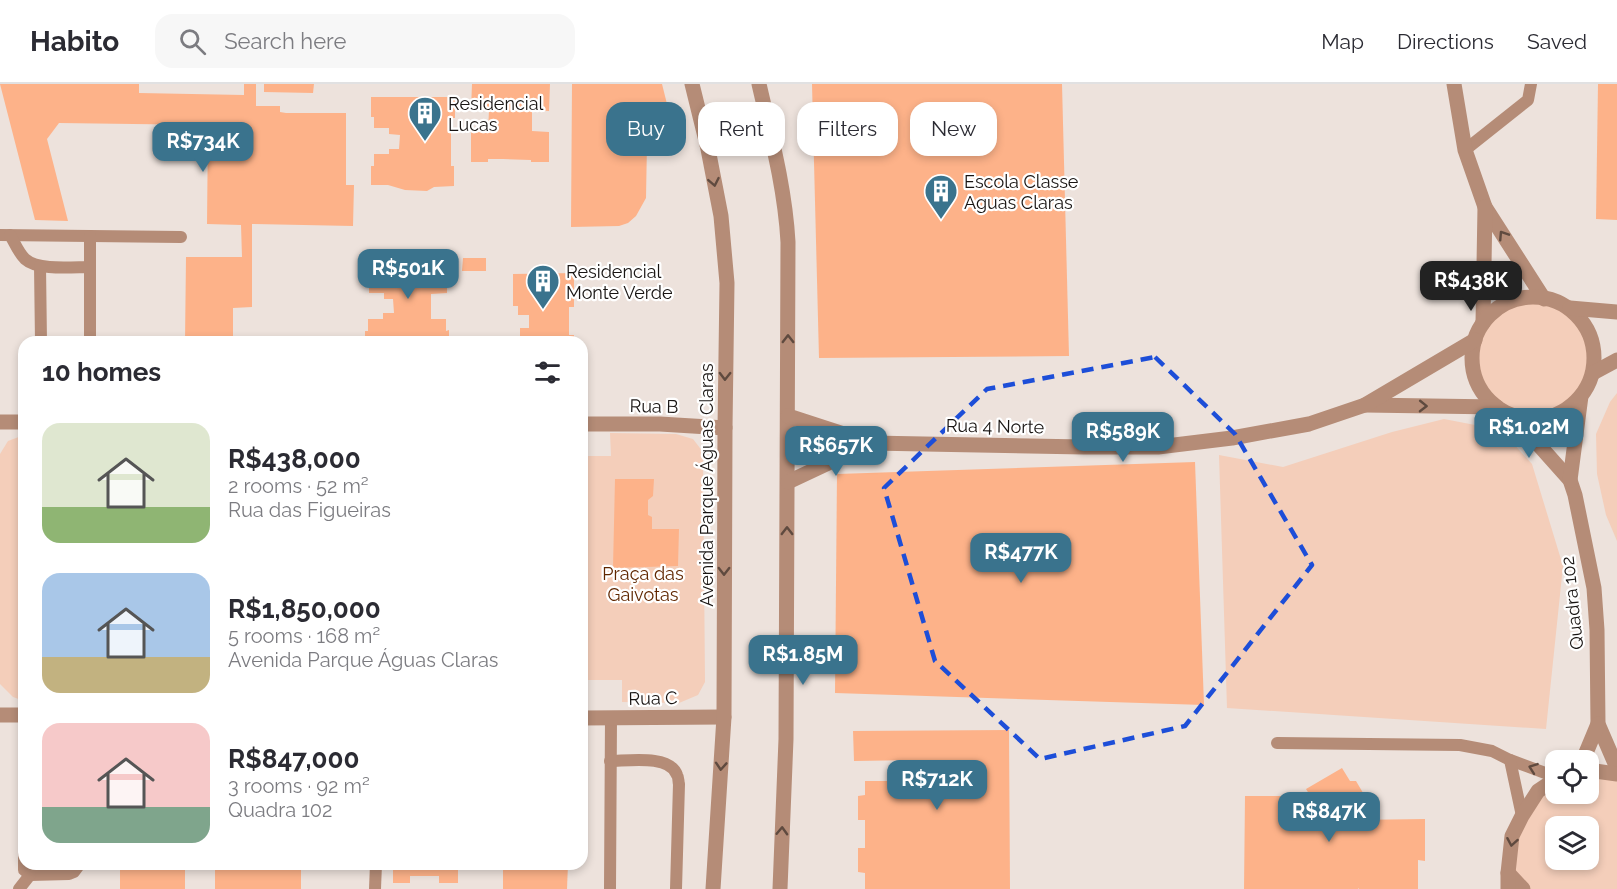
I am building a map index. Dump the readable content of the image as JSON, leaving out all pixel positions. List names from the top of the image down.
{
  "streets": {
    "street": [
      "Rua B",
      "Rua 4 Norte",
      "Avenida Parque Águas Claras",
      "Quadra 102",
      "Rua C"
    ]
  },
  "crossings": [
    ["Rua B", "Avenida Parque Águas Claras"],
    ["Rua 4 Norte", "Quadra 102"],
    ["Avenida Parque Águas Claras", "Rua C"]
  ],
  "parks": ["Praça das Gaivotas"],
  "places": {
    "building": ["Residencial Lucas", "Escola Classe Aguas Claras", "Residencial Monte Verde"]
  },
  "page": {
    "header": "Habito",
    "search": "Search here",
    "nav": ["Map", "Directions", "Saved"],
    "chip": [
      "Buy",
      "Rent",
      "Filters",
      "New"
    ],
    "price": [
      "R$734K",
      "R$501K",
      "R$438K",
      "R$1.02M",
      "R$589K",
      "R$657K",
      "R$477K",
      "R$1.85M",
      "R$712K",
      "R$847K"
    ],
    "heading": "10 homes",
    "list": [
      {
        "name": "R$438,000",
        "note": "2 rooms · 52 m² · Rua das Figueiras"
      },
      {
        "name": "R$1,850,000",
        "note": "5 rooms · 168 m² · Avenida Parque Águas Claras"
      },
      {
        "name": "R$847,000",
        "note": "3 rooms · 92 m² · Quadra 102"
      }
    ]
  }
}
